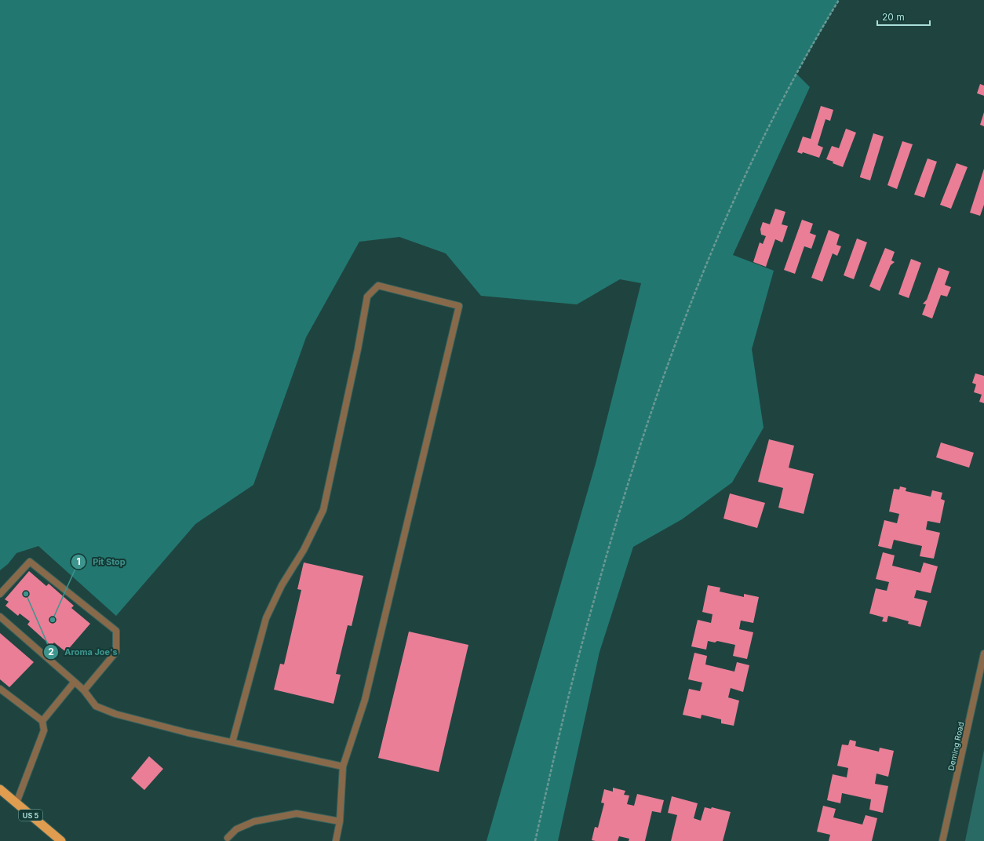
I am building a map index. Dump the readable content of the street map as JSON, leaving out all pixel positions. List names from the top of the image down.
{
  "streets": {
    "highway": ["US 5"],
    "street": ["Deming Road"]
  },
  "places": ["Aroma Joe's", "Pit Stop"],
  "scale_bar": "20 m"
}
